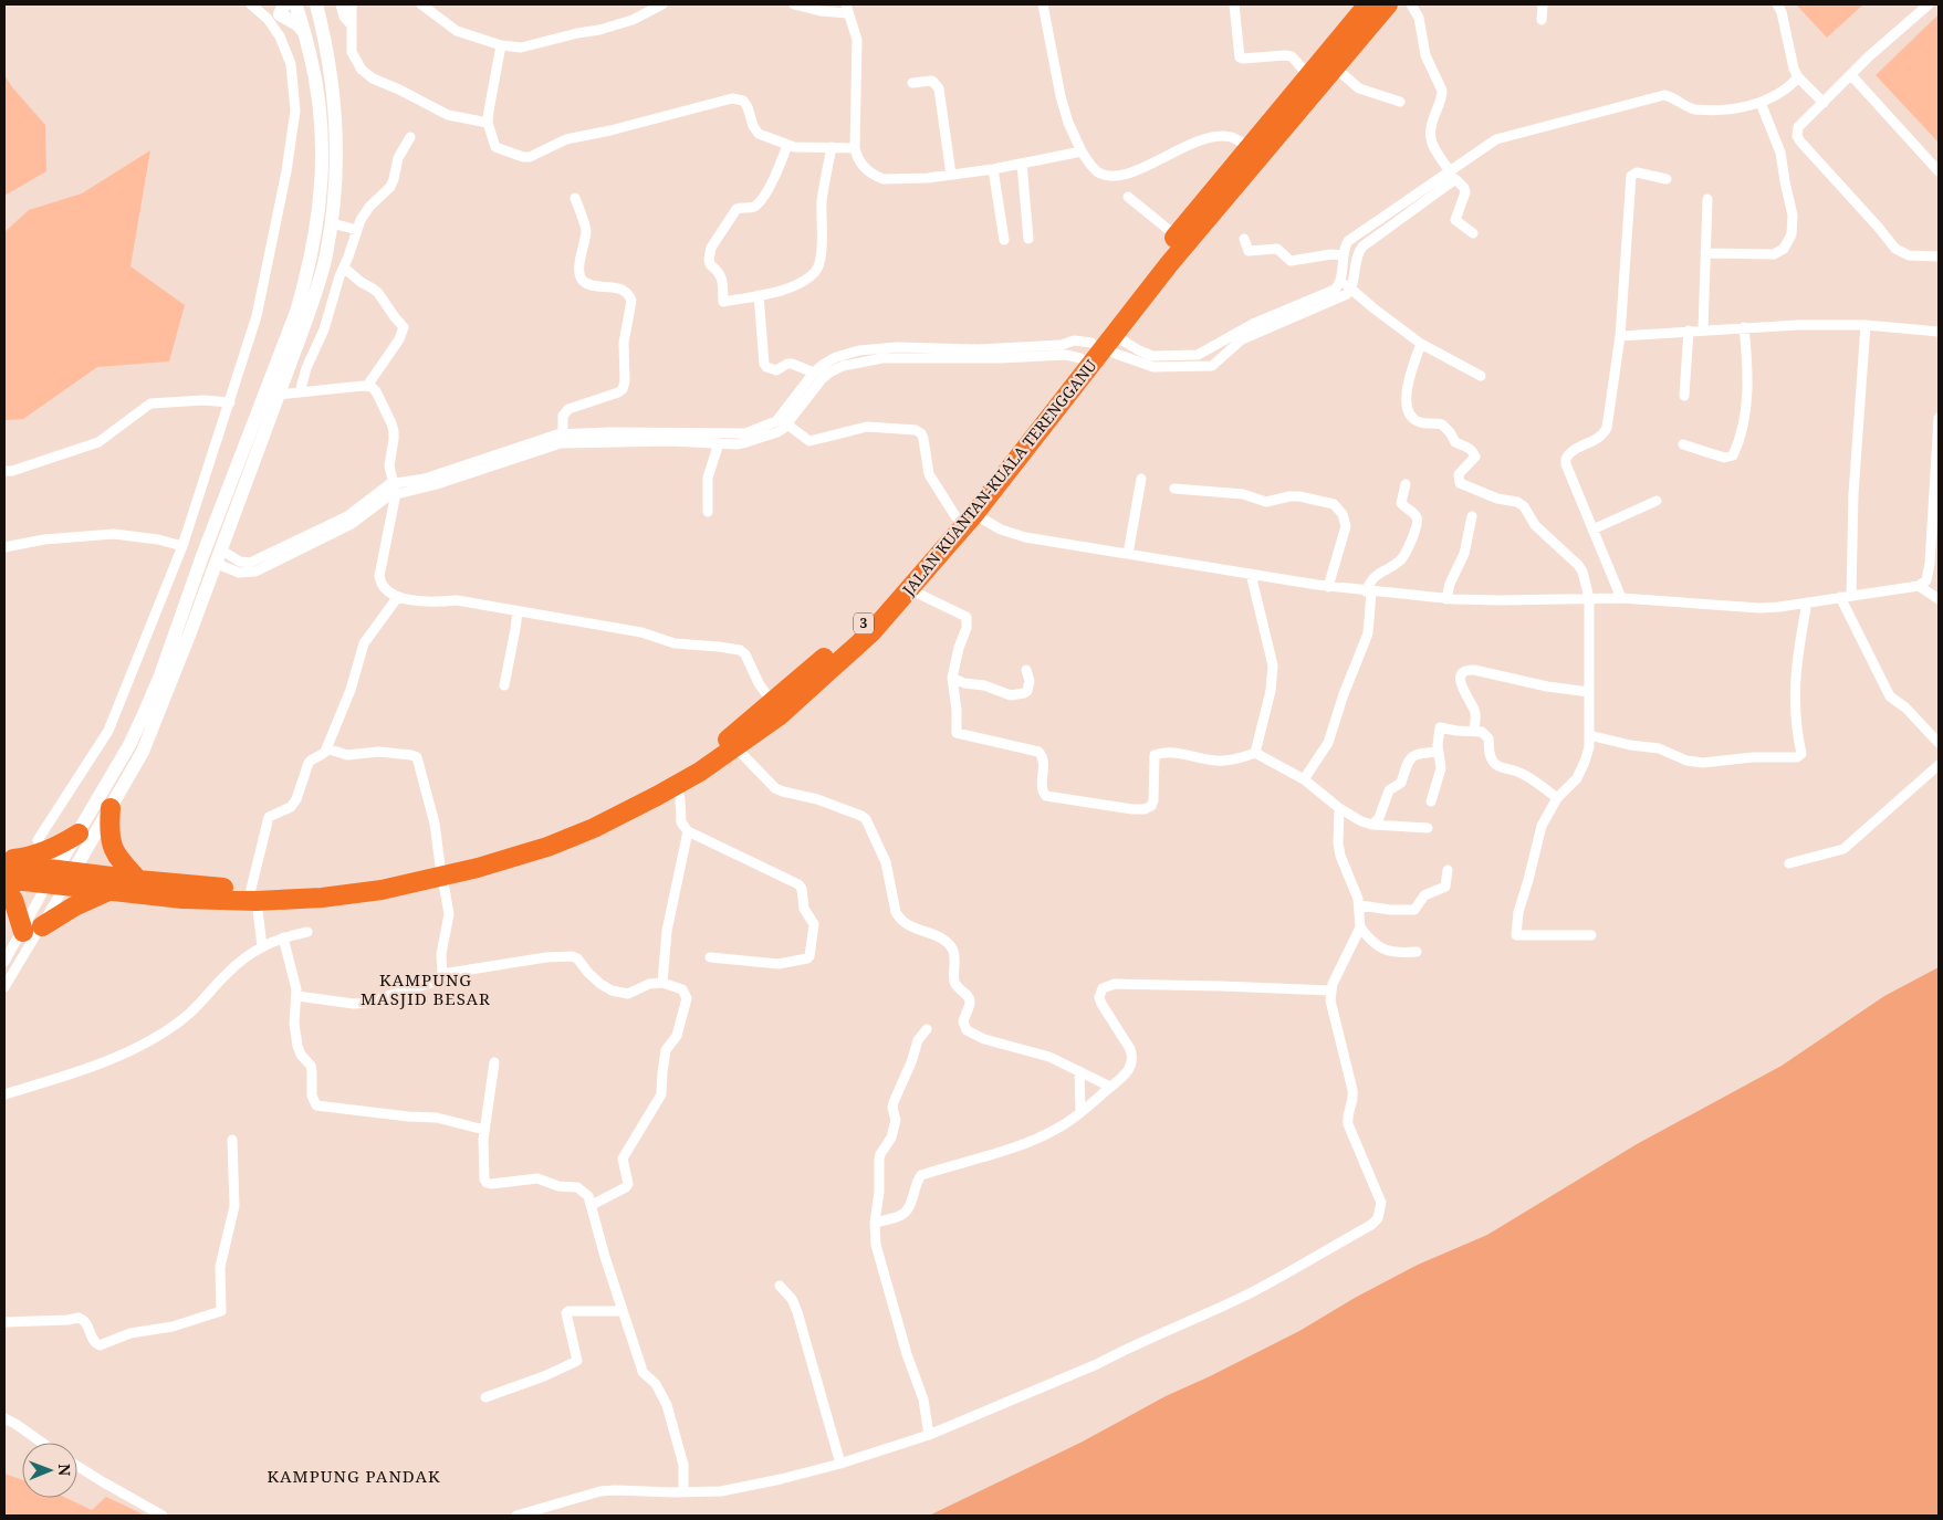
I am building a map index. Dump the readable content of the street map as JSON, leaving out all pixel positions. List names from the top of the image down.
{
  "streets": {
    "highway": ["JALAN KUANTAN-KUALA TERENGGANU", "3"]
  },
  "districts": ["KAMPUNG MASJID BESAR", "KAMPUNG PANDAK"],
  "north": "right"
}
